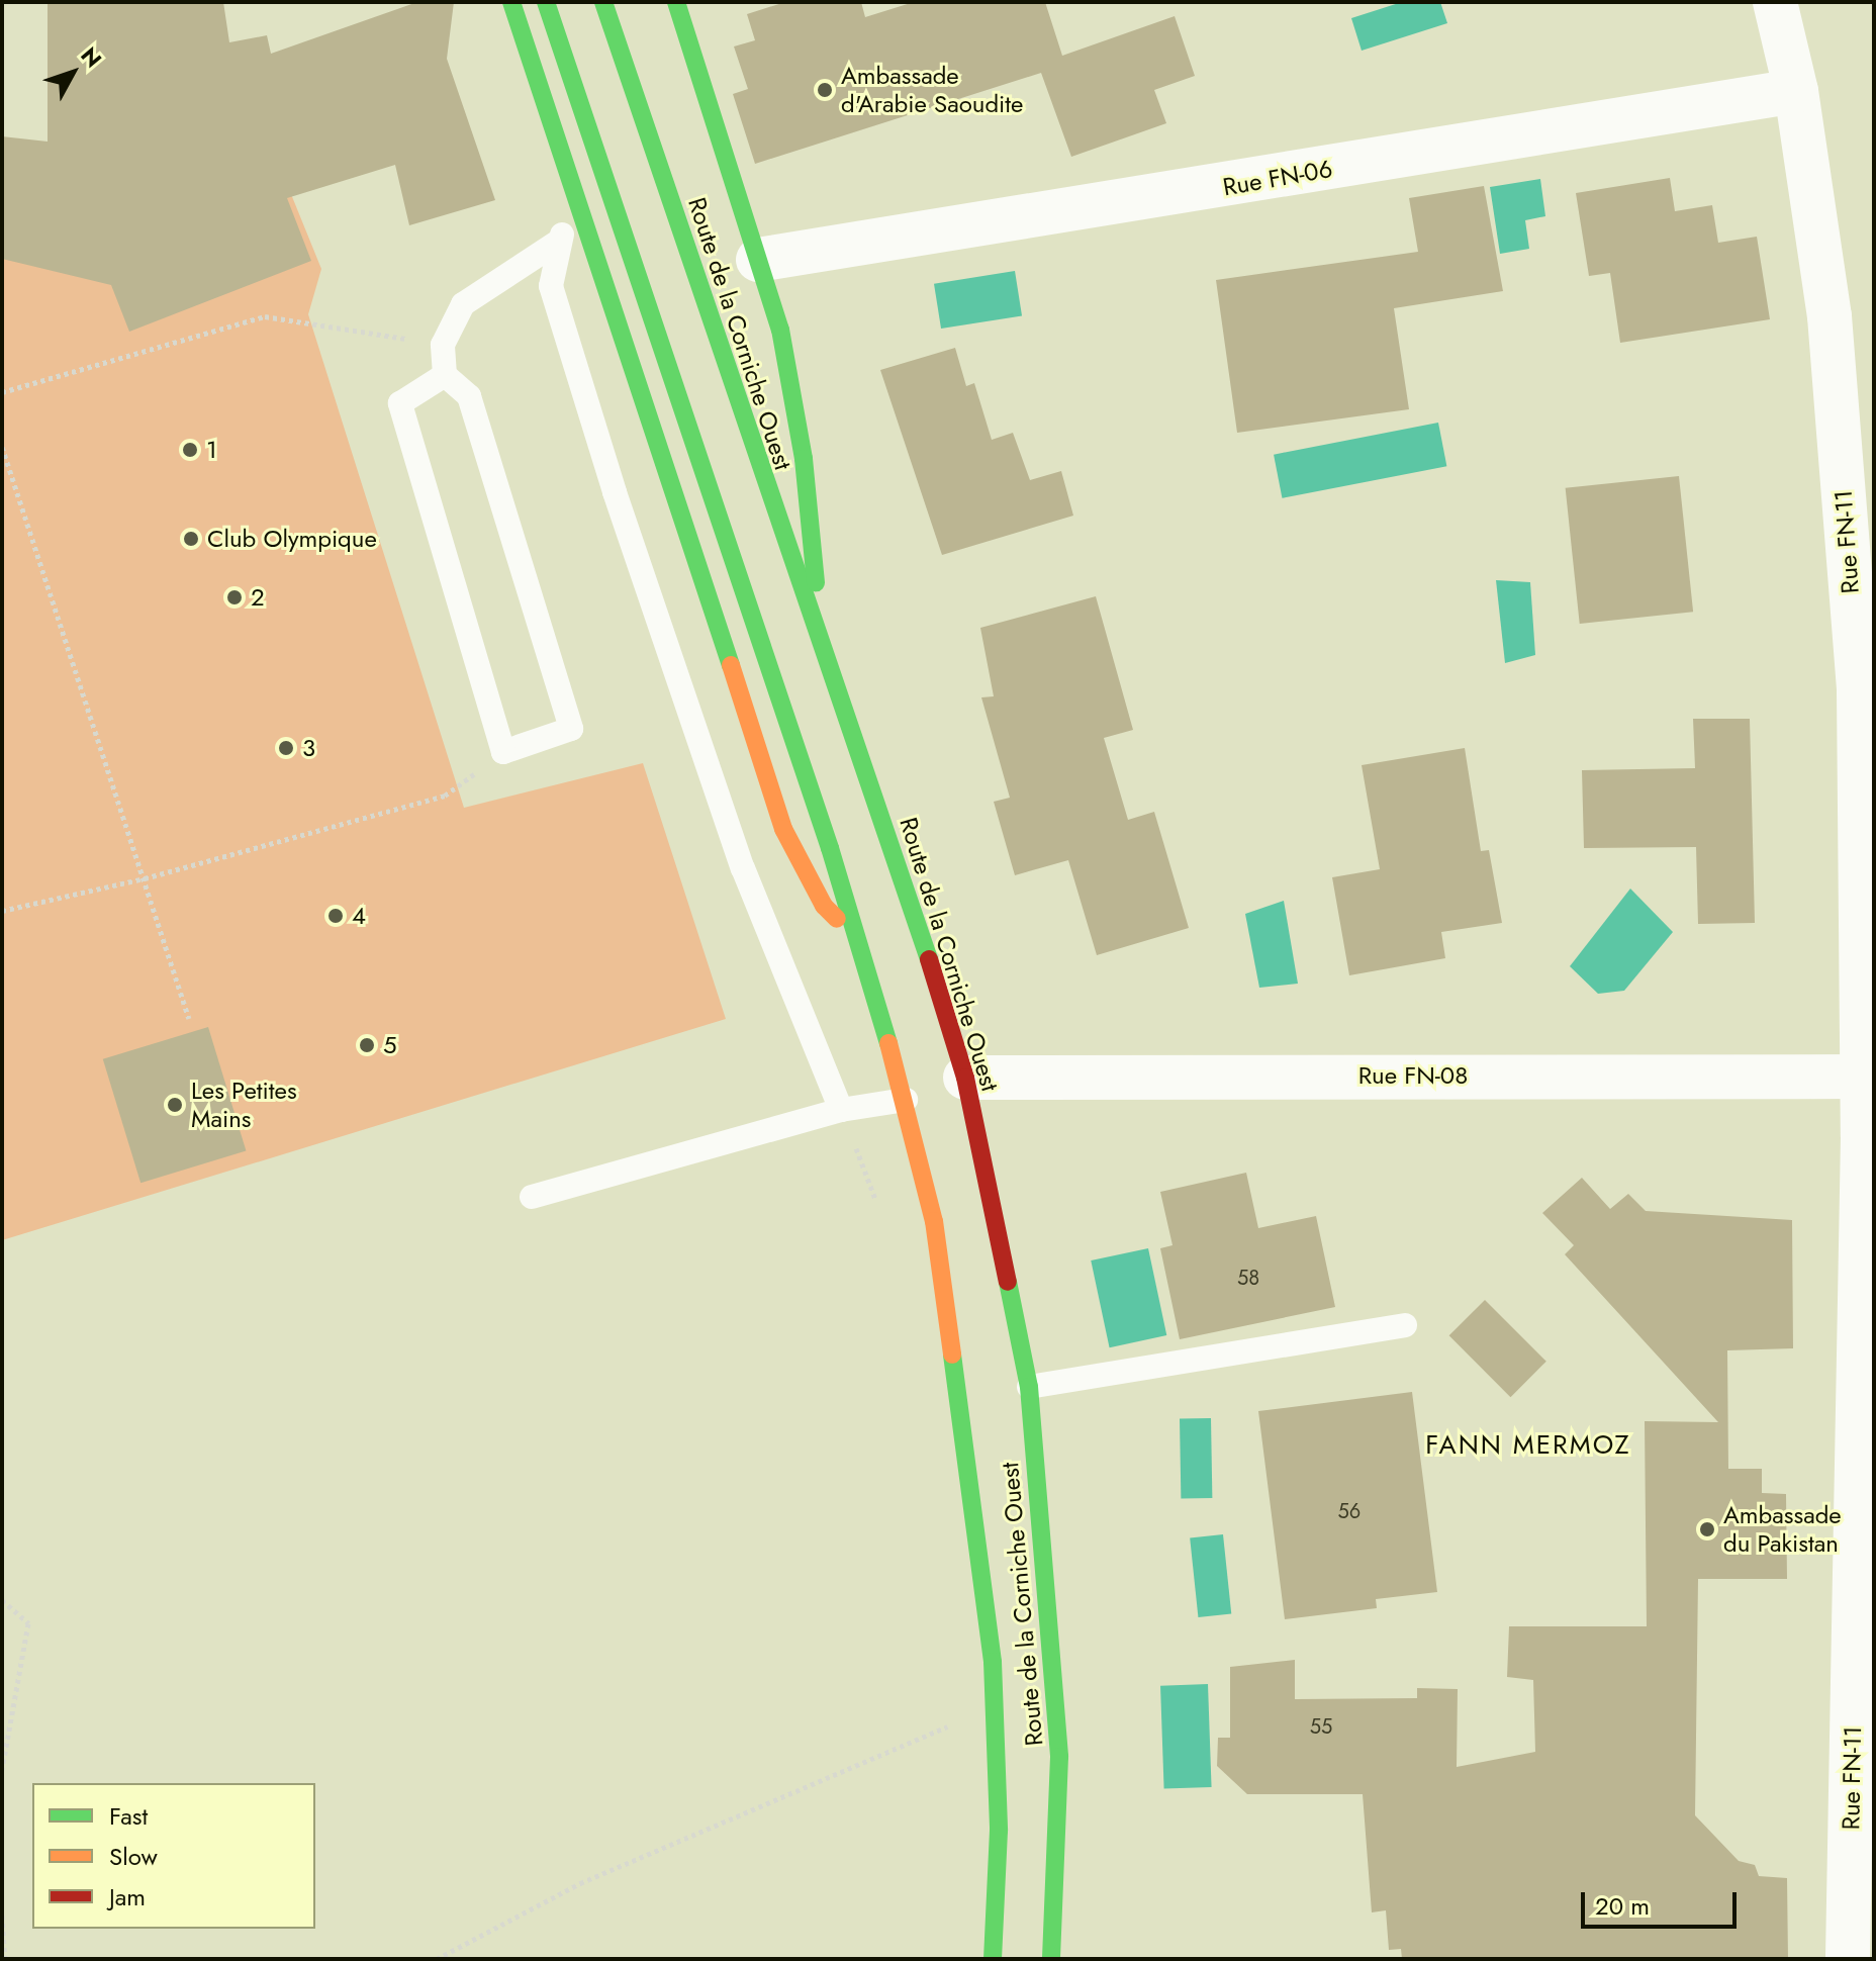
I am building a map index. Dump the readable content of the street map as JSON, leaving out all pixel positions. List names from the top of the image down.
{
  "streets": {
    "highway": ["Route de la Corniche Ouest"],
    "street": ["Rue FN-06", "Rue FN-11", "Rue FN-08"]
  },
  "crossings": [
    ["Rue FN-06", "Rue FN-11"],
    ["Route de la Corniche Ouest", "Rue FN-08"],
    ["Rue FN-11", "Rue FN-08"]
  ],
  "districts": ["FANN MERMOZ"],
  "places": [
    "Ambassade d'Arabie Saoudite",
    "1",
    "Club Olympique",
    "2",
    "3",
    "4",
    "5",
    "Les Petites Mains",
    "Ambassade du Pakistan"
  ],
  "house_numbers": ["58", "56", "55"],
  "legend": ["Fast", "Slow", "Jam"],
  "scale_bar": "20 m",
  "north": "top right"
}
